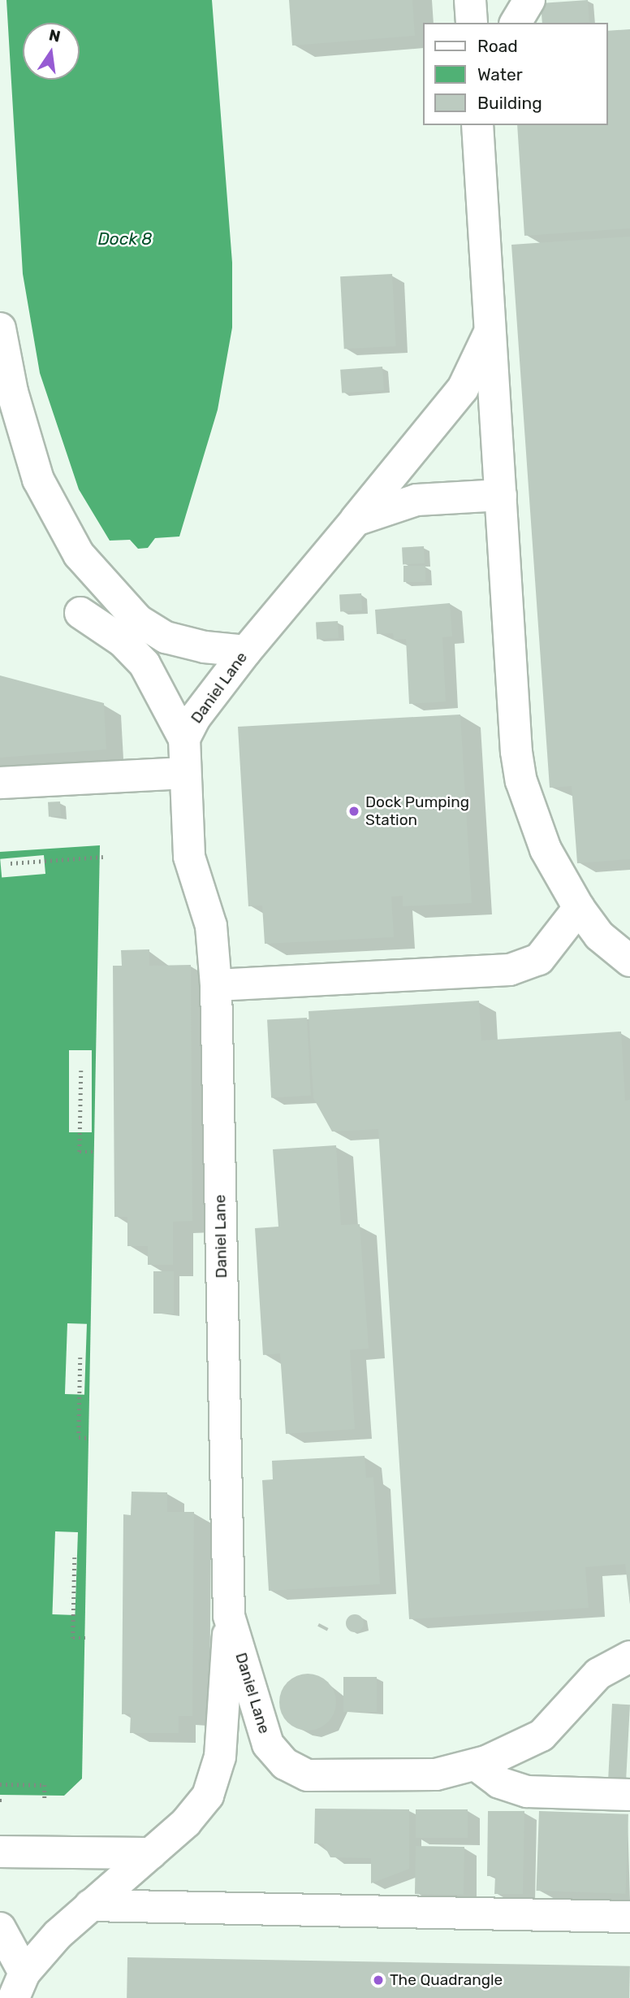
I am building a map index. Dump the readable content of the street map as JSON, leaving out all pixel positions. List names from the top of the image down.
{
  "streets": {
    "lane": ["Daniel Lane"]
  },
  "water": ["Dock 8"],
  "places": ["Dock Pumping Station", "The Quadrangle"],
  "legend": ["Road", "Water", "Building"],
  "north": "top"
}
